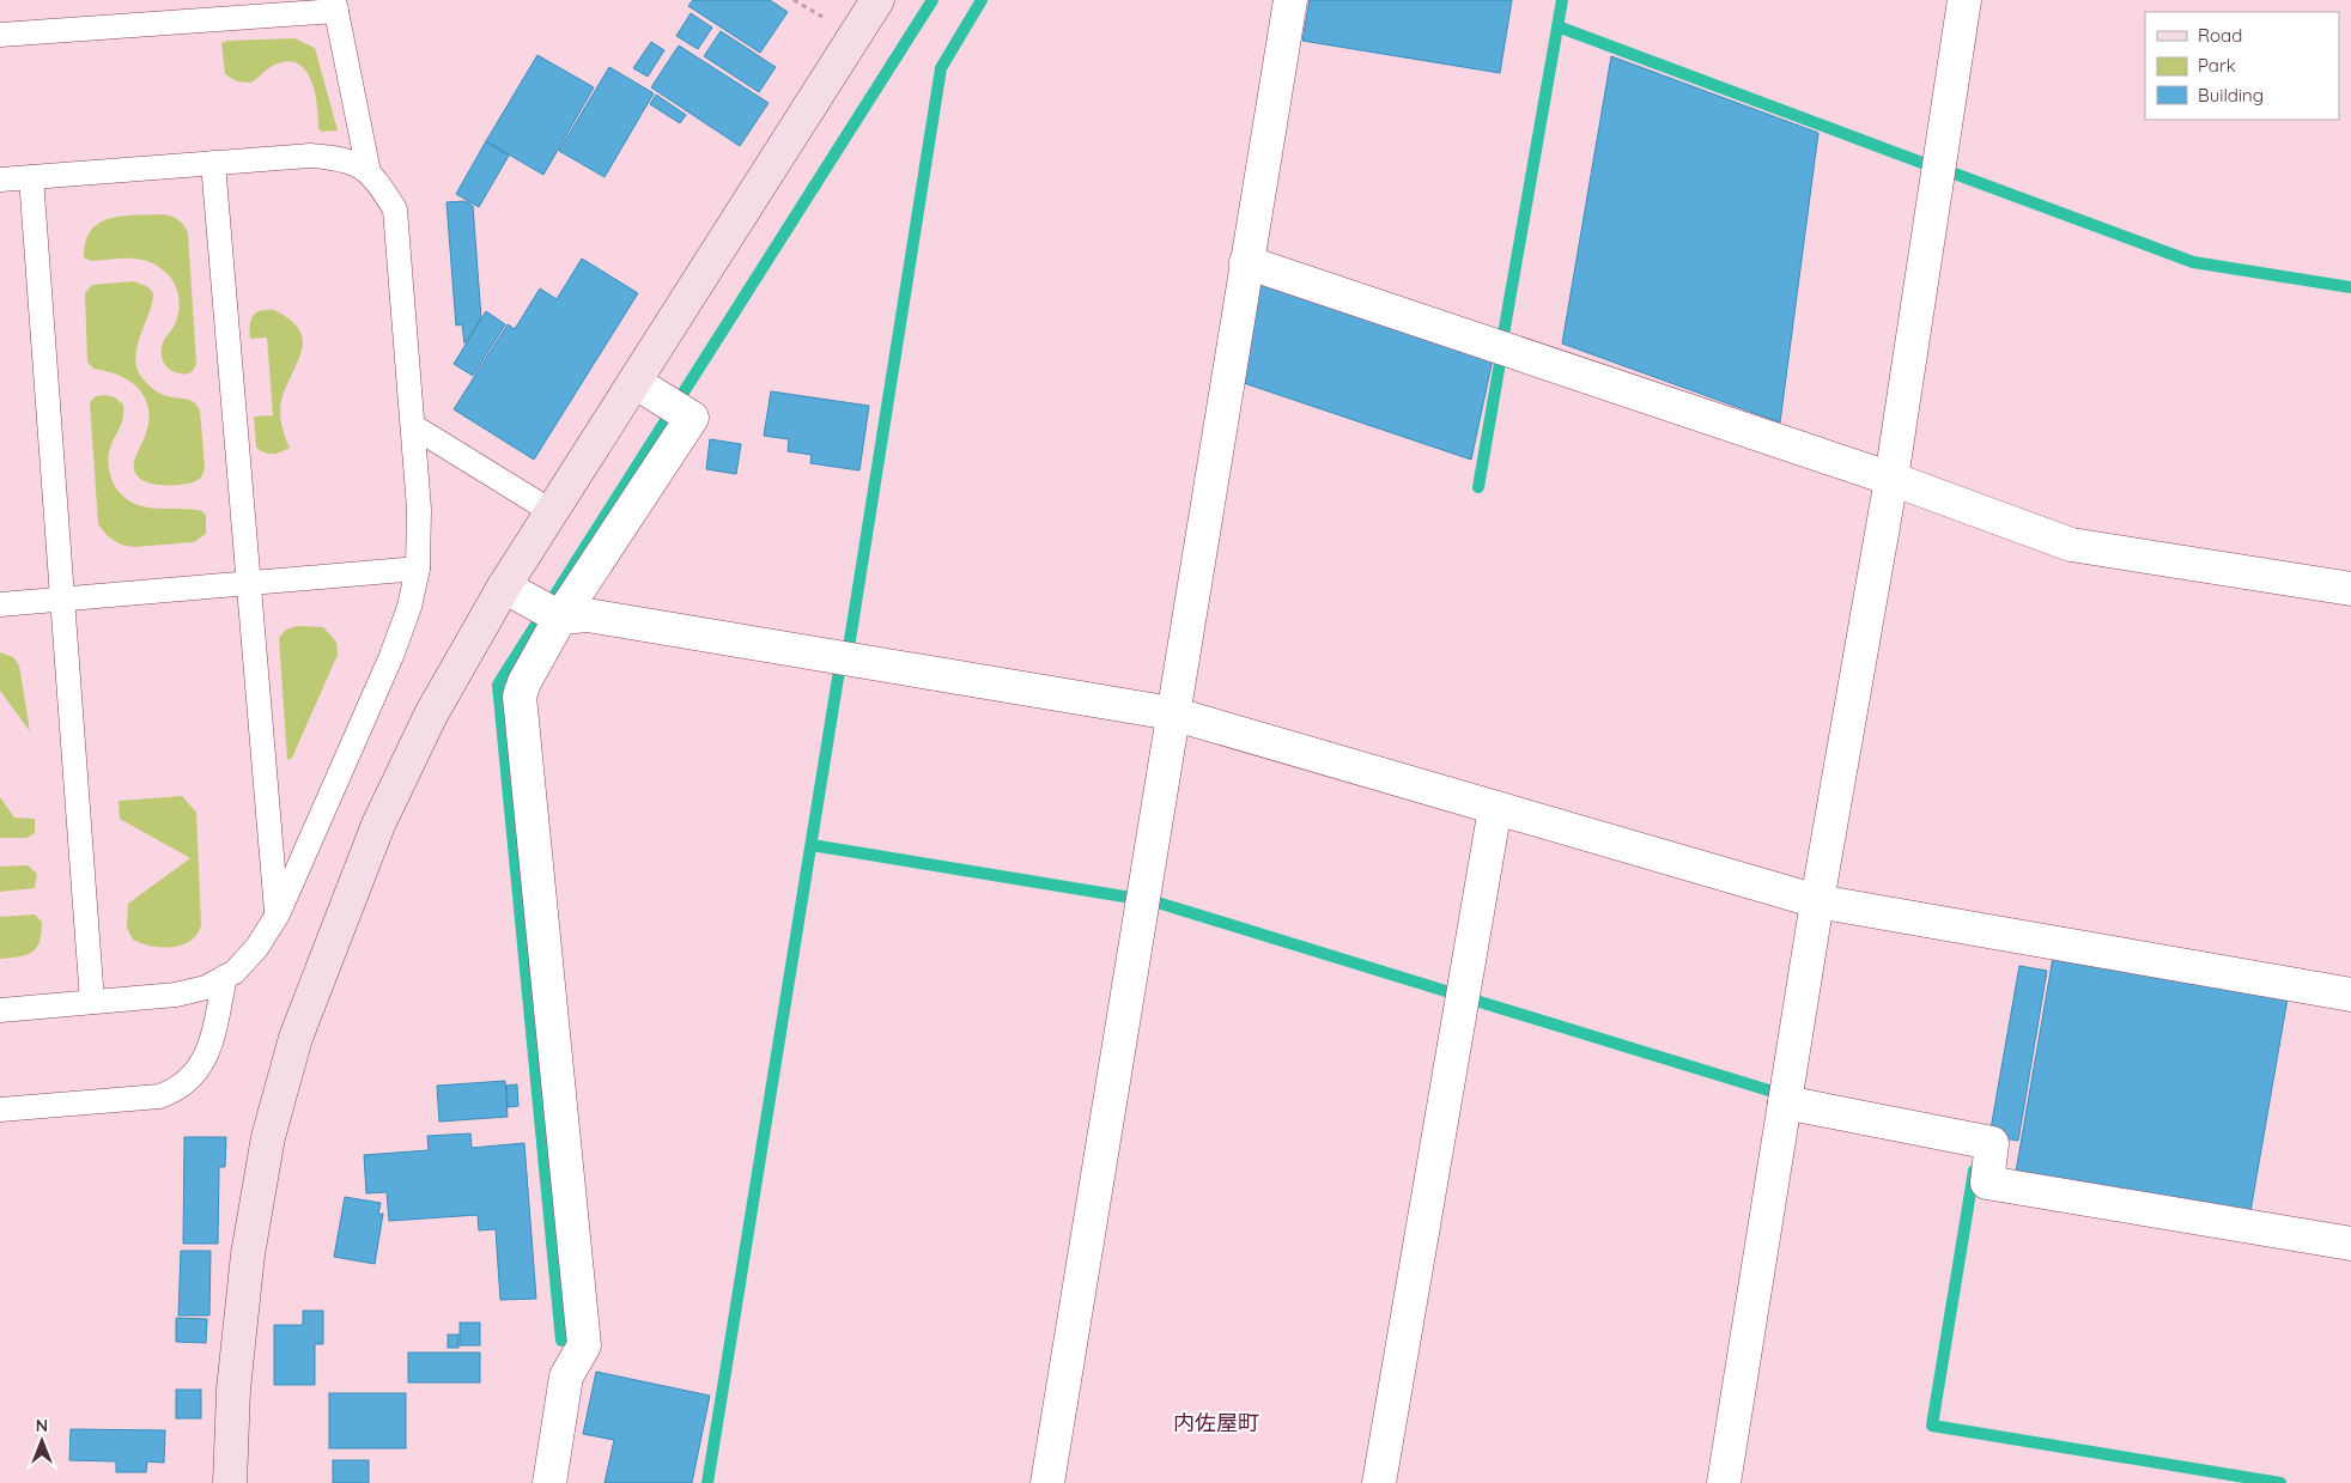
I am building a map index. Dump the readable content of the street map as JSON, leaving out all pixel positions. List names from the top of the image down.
{
  "districts": ["内佐屋町"],
  "legend": ["Road", "Park", "Building"],
  "north": "top"
}
